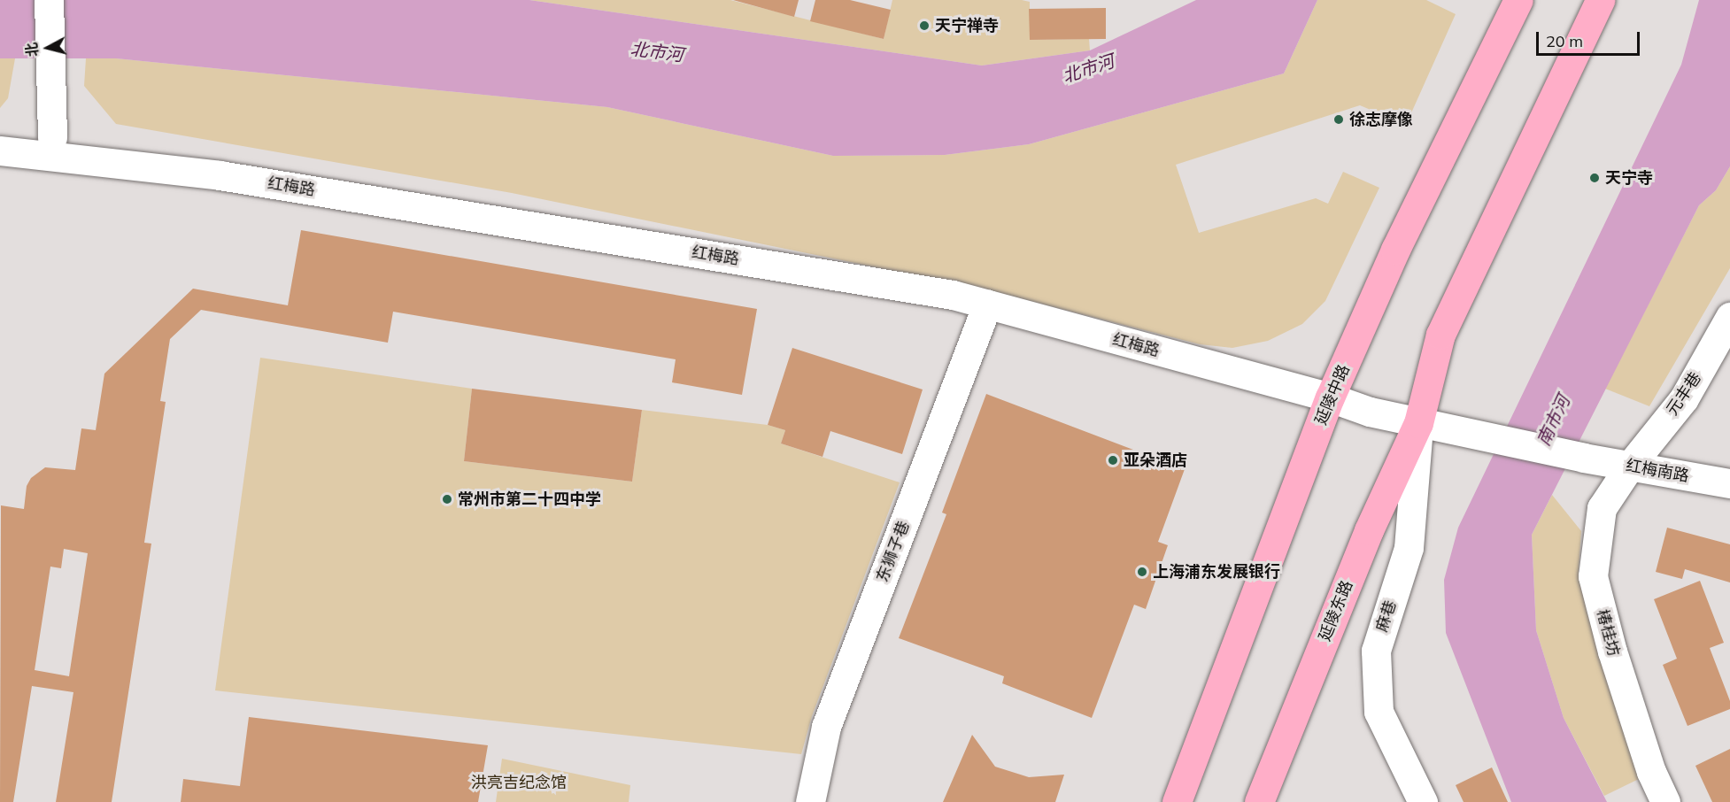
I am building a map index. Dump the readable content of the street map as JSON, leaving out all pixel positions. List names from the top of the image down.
{
  "streets": {
    "main road": ["延陵中路", "延陵东路"],
    "street": [
      "红梅路",
      "元丰巷",
      "红梅南路",
      "东狮子巷",
      "麻巷",
      "椿桂坊"
    ]
  },
  "crossings": [
    ["红梅路", "延陵中路"],
    ["红梅路", "红梅南路"],
    ["红梅路", "东狮子巷"],
    ["红梅路", "延陵东路"],
    ["红梅路", "麻巷"],
    ["元丰巷", "红梅南路"],
    ["元丰巷", "椿桂坊"],
    ["红梅南路", "延陵东路"],
    ["红梅南路", "麻巷"],
    ["红梅南路", "椿桂坊"],
    ["延陵东路", "麻巷"]
  ],
  "water": ["北市河", "南市河"],
  "parks": ["洪亮吉纪念馆"],
  "places": [
    "天宁禅寺",
    "徐志摩像",
    "天宁寺",
    "亚朵酒店",
    "常州市第二十四中学",
    "上海浦东发展银行"
  ],
  "scale_bar": "20 m",
  "north": "left"
}
